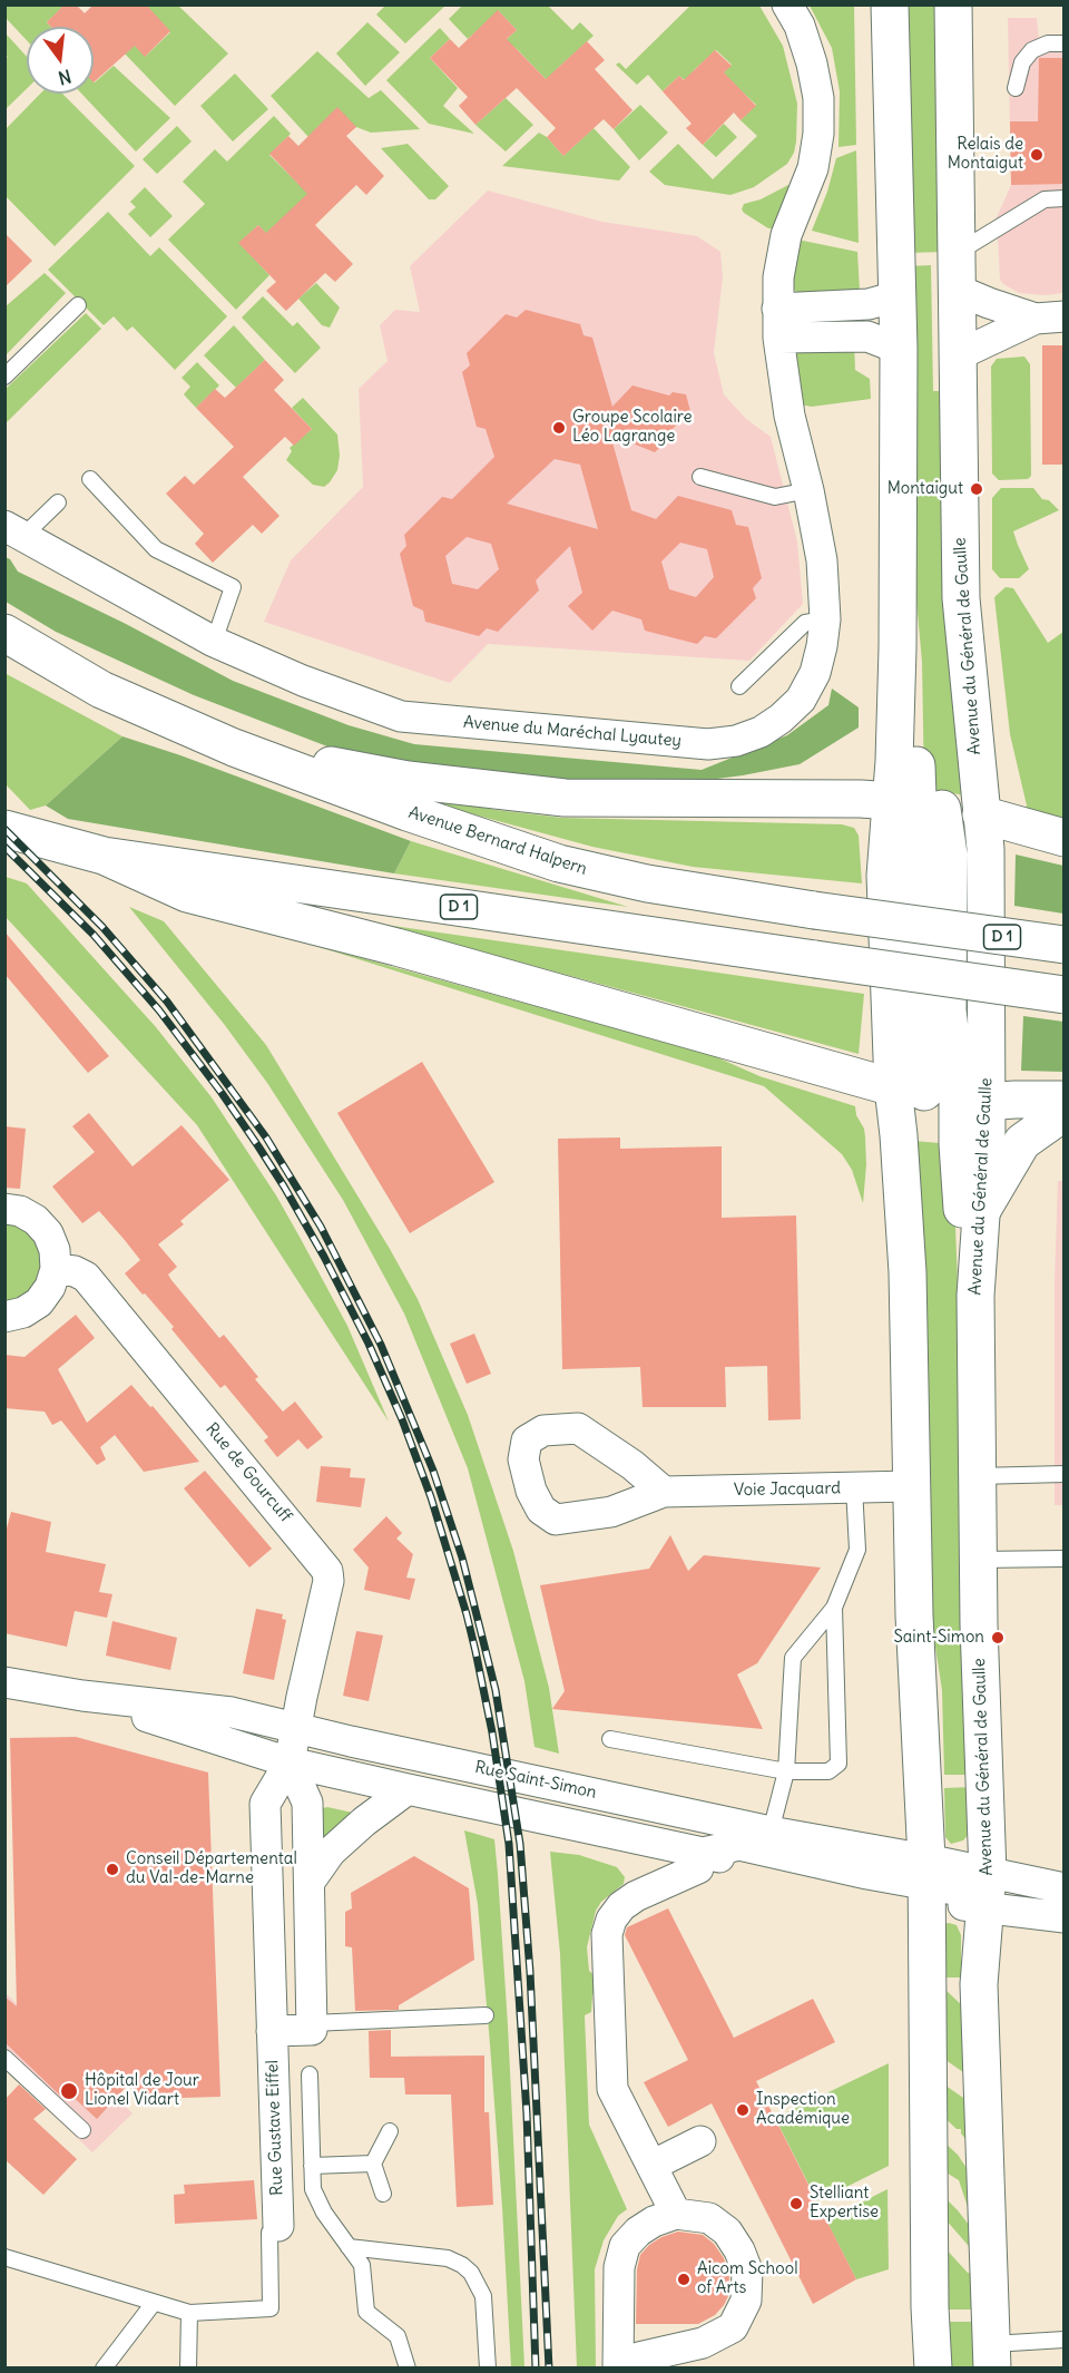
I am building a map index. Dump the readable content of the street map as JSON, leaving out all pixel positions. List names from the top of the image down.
{
  "streets": {
    "main road": ["Avenue du Général de Gaulle", "Avenue Bernard Halpern", "D 1"],
    "street": [
      "Avenue du Maréchal Lyautey",
      "Rue de Gourcuff",
      "Voie Jacquard",
      "Rue Saint-Simon",
      "Rue Gustave Eiffel"
    ]
  },
  "crossings": [
    ["Avenue du Général de Gaulle", "Voie Jacquard"],
    ["Avenue du Général de Gaulle", "Rue Saint-Simon"],
    ["Rue de Gourcuff", "Rue Saint-Simon"],
    ["Rue de Gourcuff", "Rue Gustave Eiffel"],
    ["Rue Saint-Simon", "Rue Gustave Eiffel"]
  ],
  "places": [
    "Relais de Montaigut",
    "Groupe Scolaire Léo Lagrange",
    "Montaigut",
    "Saint-Simon",
    "Conseil Départemental du Val-de-Marne",
    "Hôpital de Jour Lionel Vidart",
    "Inspection Académique",
    "Stelliant Expertise",
    "Aicom School of Arts"
  ],
  "north": "bottom"
}
